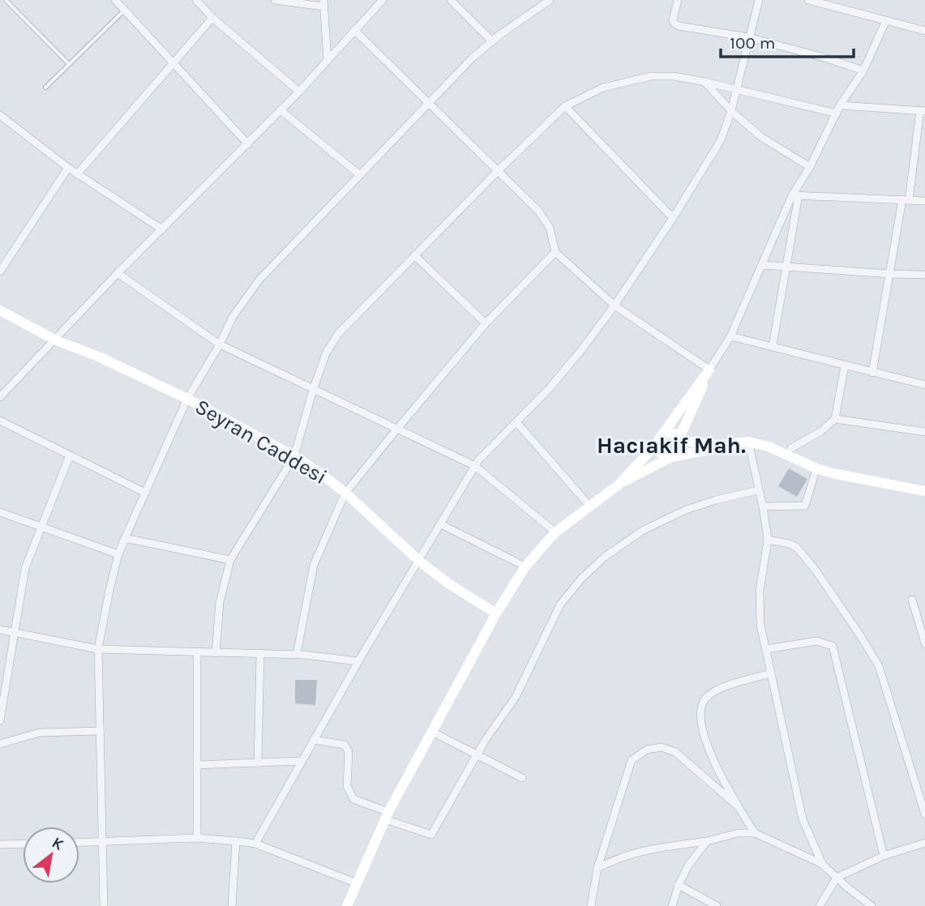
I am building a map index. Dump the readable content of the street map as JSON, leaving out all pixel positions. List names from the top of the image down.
{
  "streets": {
    "street": ["Seyran Caddesi"]
  },
  "districts": ["Hacıakif Mah."],
  "scale_bar": "100 m",
  "north": "top right"
}
